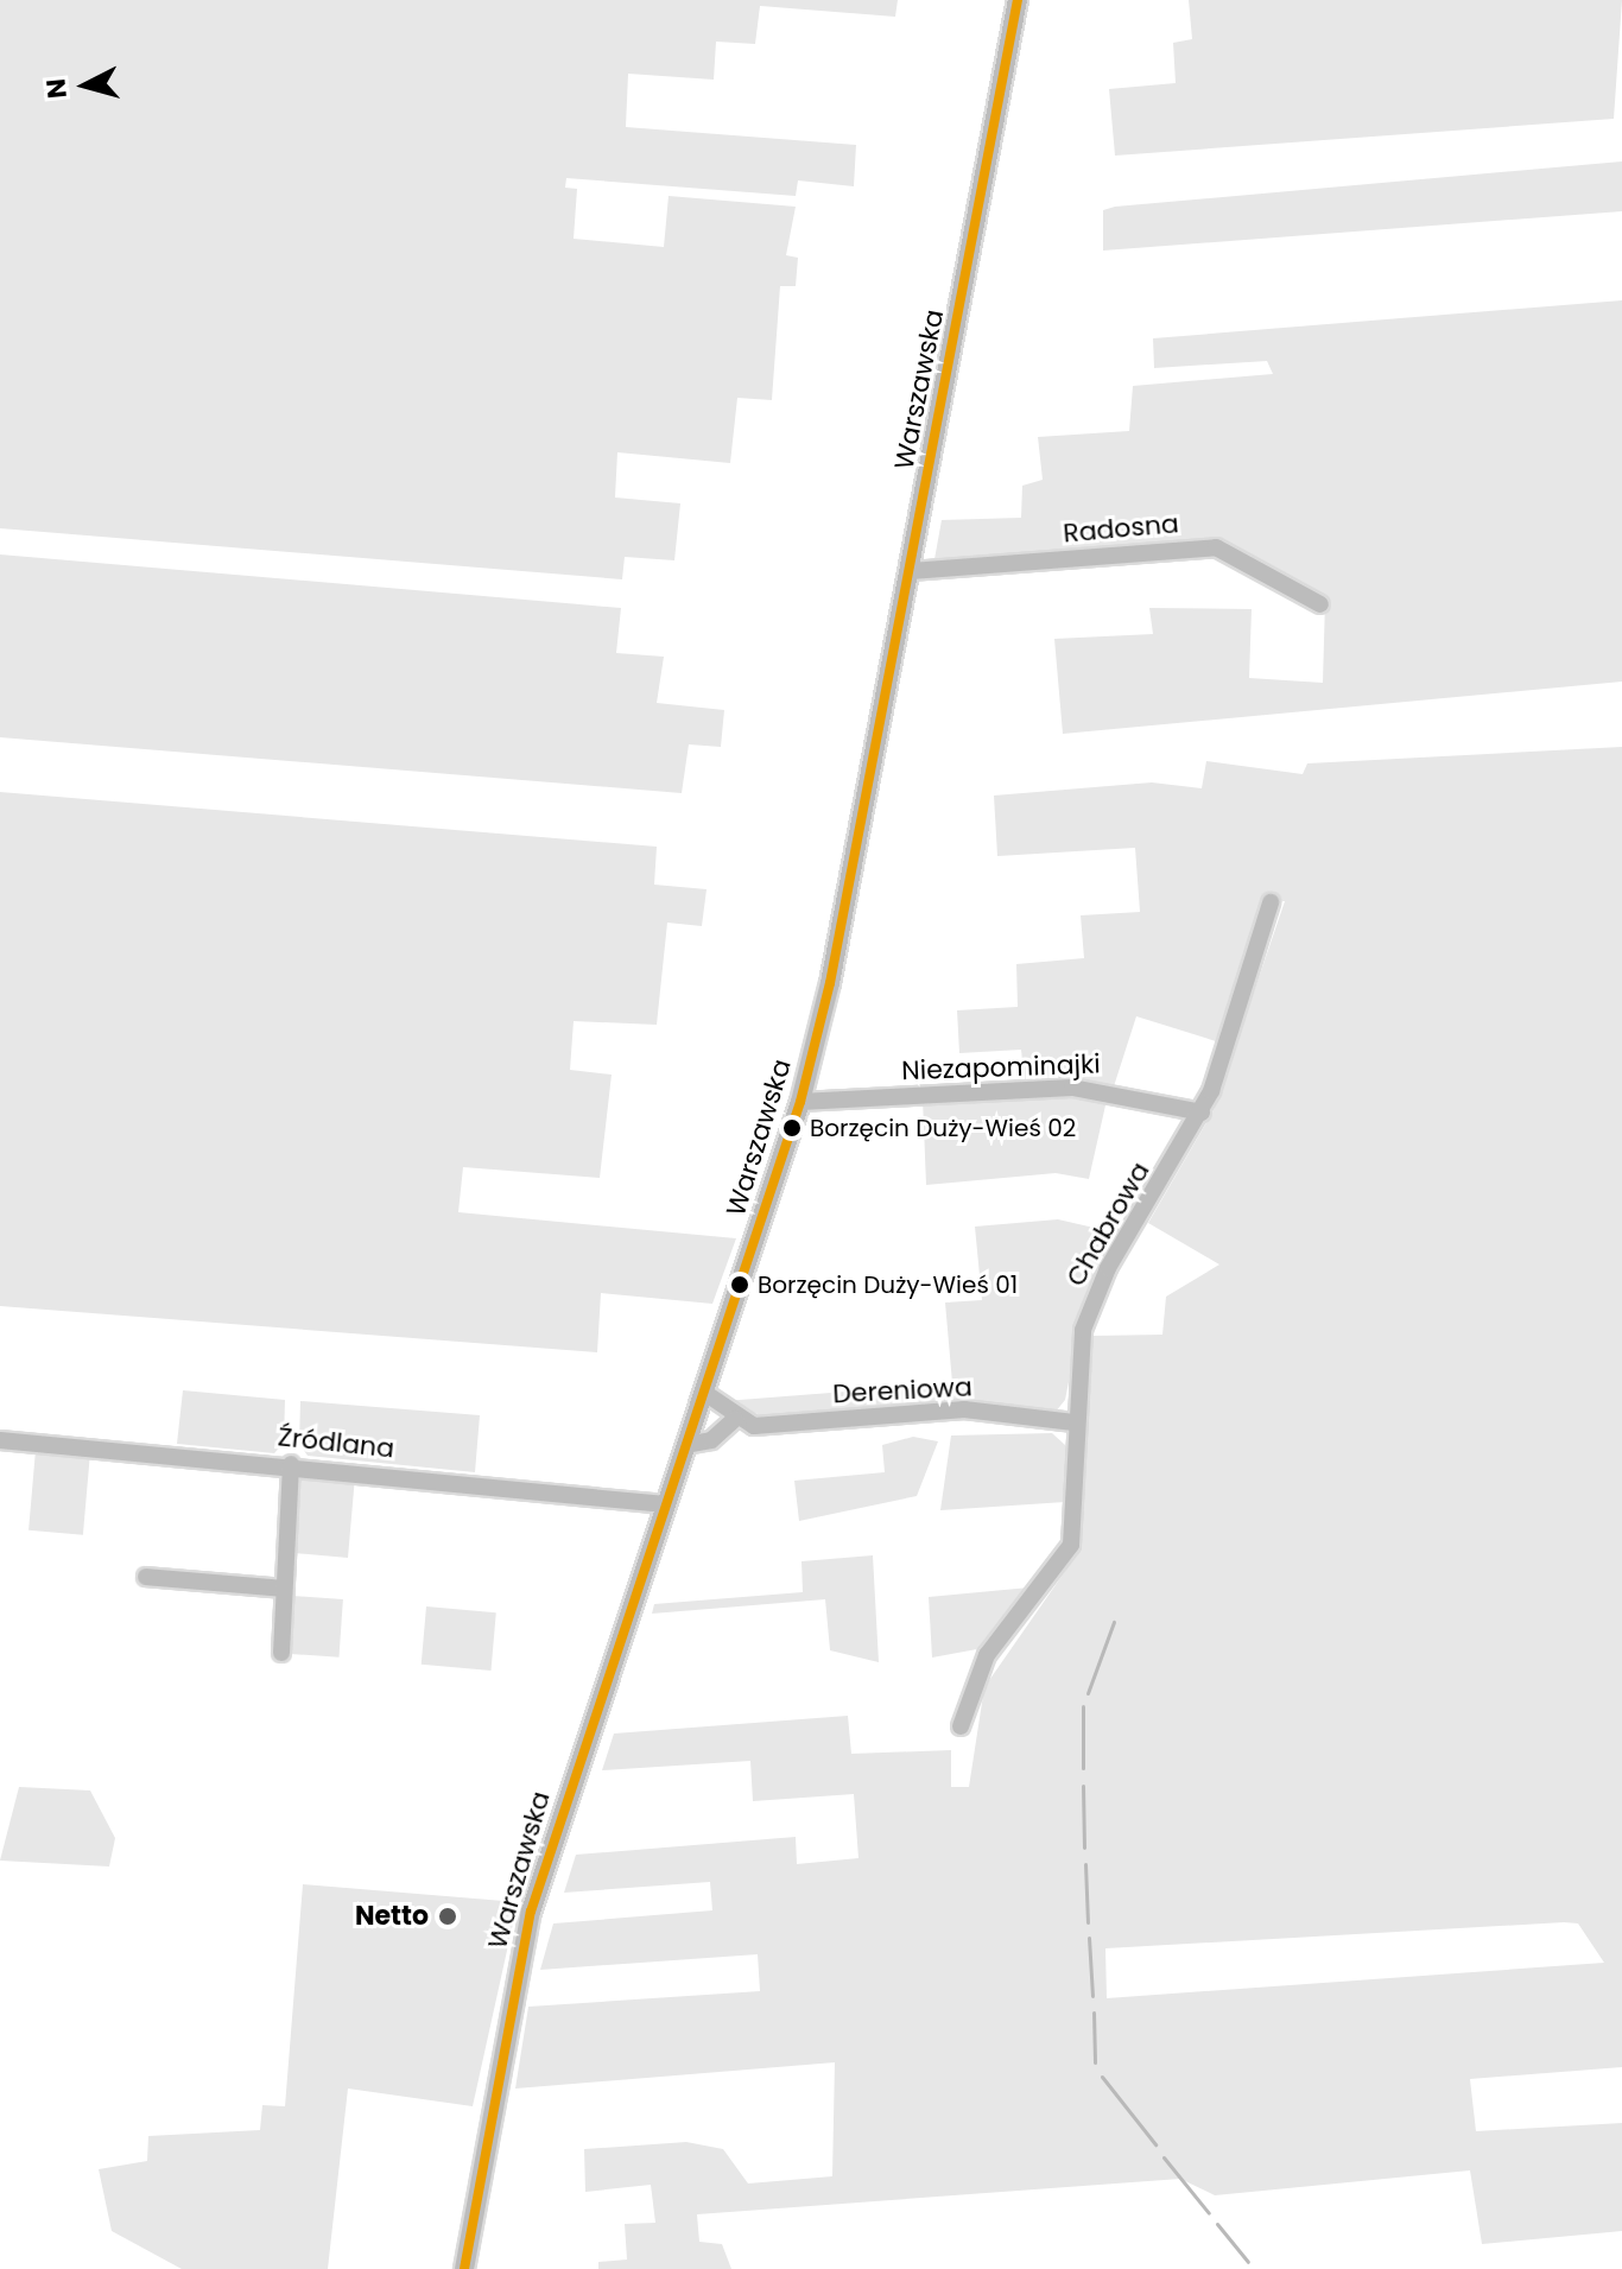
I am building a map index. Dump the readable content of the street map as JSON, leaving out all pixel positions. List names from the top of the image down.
{
  "streets": {
    "main road": ["Warszawska"],
    "street": [
      "Radosna",
      "Niezapominajki",
      "Chabrowa",
      "Dereniowa",
      "Źródlana"
    ]
  },
  "crossings": [
    ["Warszawska", "Radosna"],
    ["Warszawska", "Niezapominajki"],
    ["Warszawska", "Źródlana"],
    ["Niezapominajki", "Chabrowa"],
    ["Chabrowa", "Dereniowa"]
  ],
  "places": ["Borzęcin Duży-Wieś 02", "Borzęcin Duży-Wieś 01", "Netto"],
  "north": "left"
}
